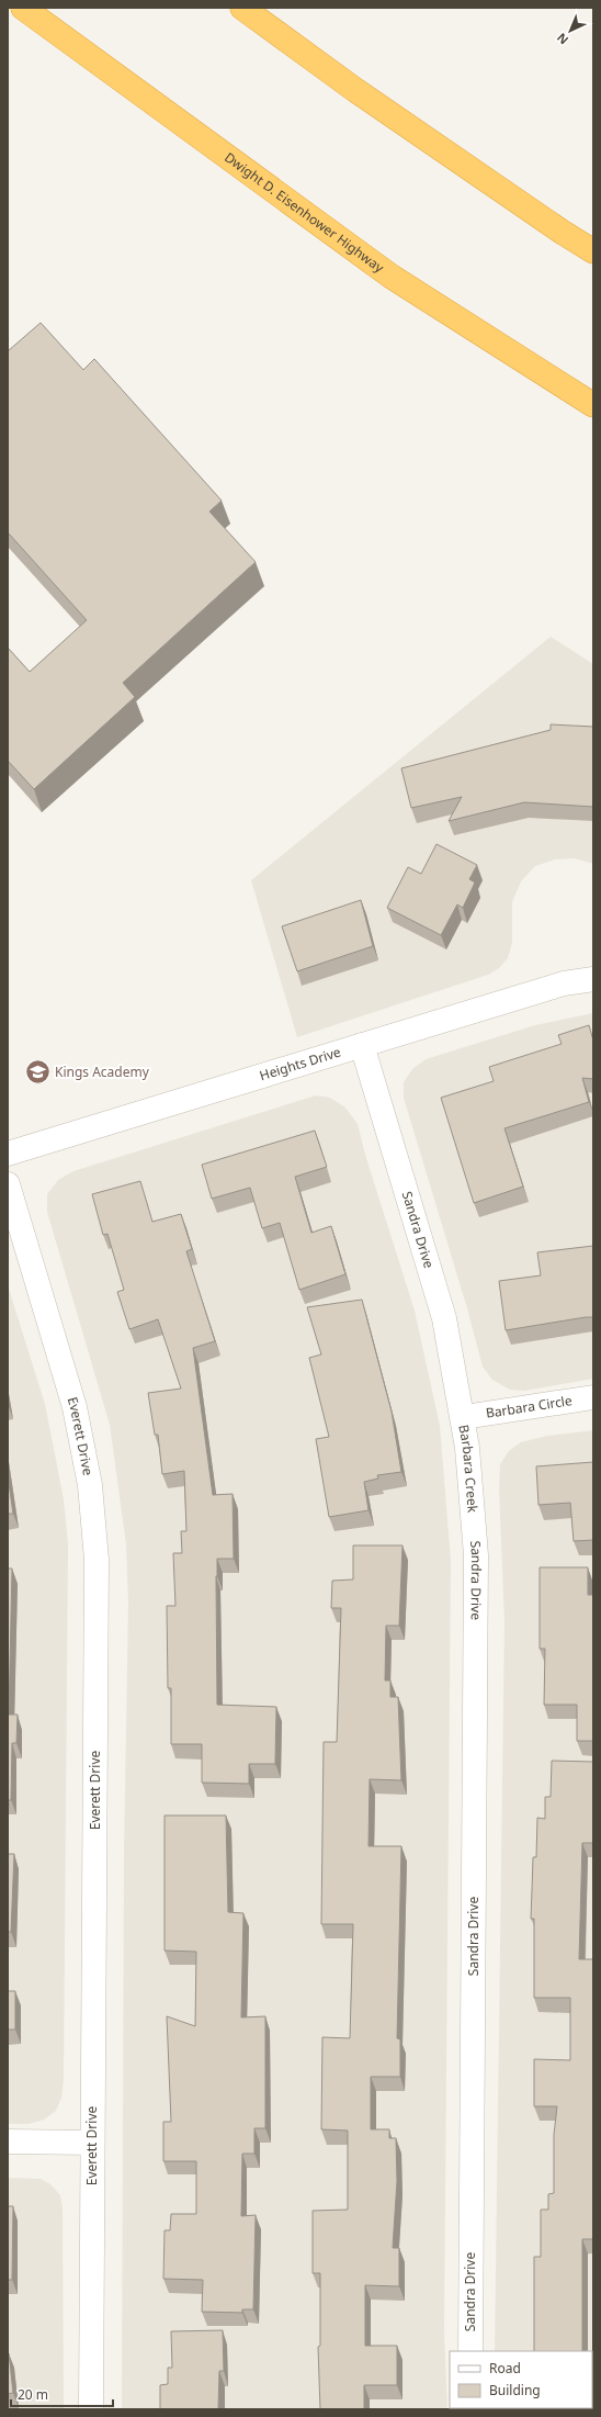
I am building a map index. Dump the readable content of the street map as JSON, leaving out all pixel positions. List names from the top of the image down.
{
  "streets": {
    "highway": ["Dwight D. Eisenhower Highway"],
    "street": [
      "Heights Drive",
      "Sandra Drive",
      "Barbara Circle",
      "Everett Drive",
      "Barbara Creek"
    ]
  },
  "crossings": [
    ["Heights Drive", "Sandra Drive"],
    ["Sandra Drive", "Barbara Circle"],
    ["Sandra Drive", "Barbara Creek"],
    ["Barbara Circle", "Barbara Creek"]
  ],
  "places": {
    "school or university": ["Kings Academy"]
  },
  "legend": ["Road", "Building"],
  "scale_bar": "20 m",
  "north": "bottom left"
}
